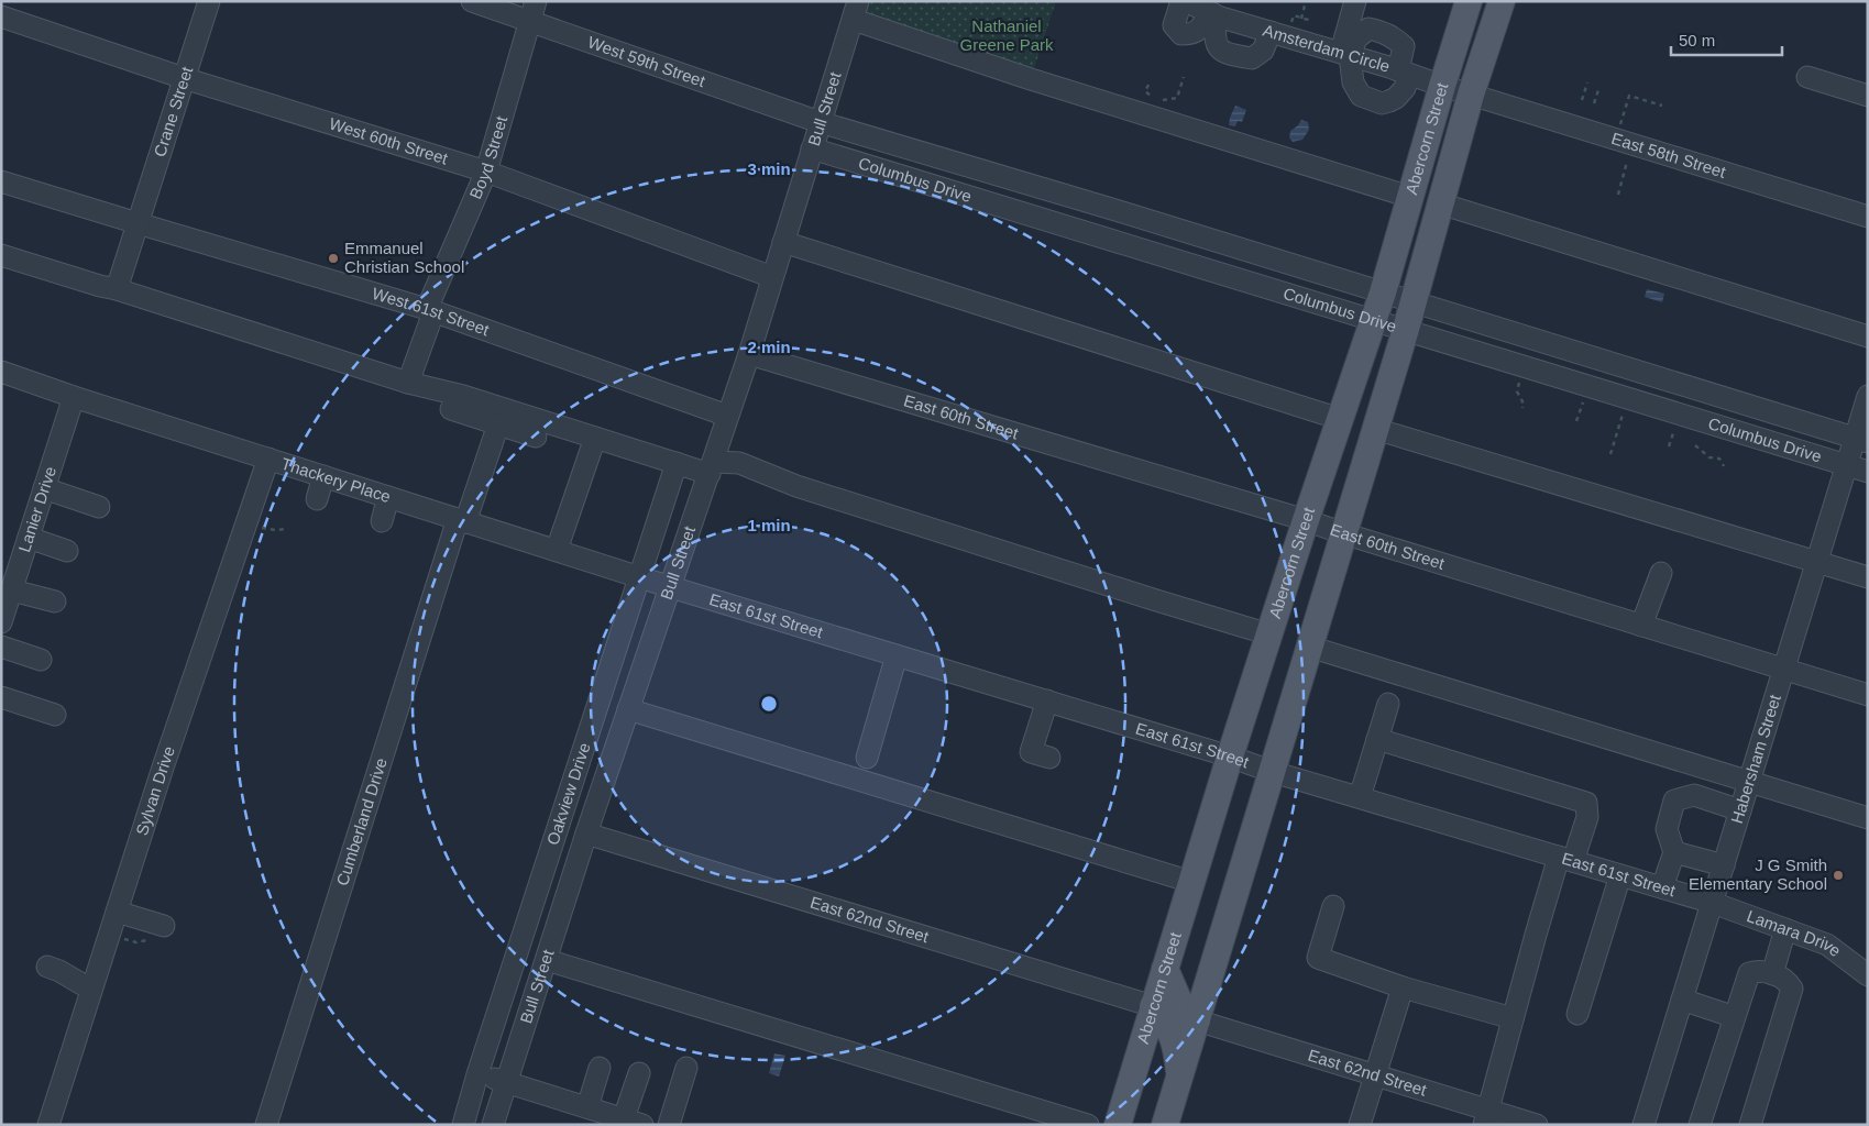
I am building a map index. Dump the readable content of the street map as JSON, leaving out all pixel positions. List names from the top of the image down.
{
  "streets": {
    "main road": ["Abercorn Street"],
    "street": [
      "Amsterdam Circle",
      "West 59th Street",
      "Bull Street",
      "Crane Street",
      "West 60th Street",
      "East 58th Street",
      "Boyd Street",
      "Columbus Drive",
      "West 61st Street",
      "East 60th Street",
      "Thackery Place",
      "Lanier Drive",
      "East 61st Street",
      "Habersham Street",
      "Sylvan Drive",
      "Oakview Drive",
      "Cumberland Drive",
      "East 62nd Street",
      "Lamara Drive"
    ]
  },
  "crossings": [
    ["Amsterdam Circle", "Abercorn Street"],
    ["Amsterdam Circle", "East 58th Street"],
    ["West 59th Street", "Bull Street"],
    ["West 59th Street", "Boyd Street"],
    ["West 59th Street", "Columbus Drive"],
    ["Bull Street", "West 60th Street"],
    ["Bull Street", "Columbus Drive"],
    ["Bull Street", "West 61st Street"],
    ["Bull Street", "East 60th Street"],
    ["Bull Street", "Thackery Place"],
    ["Bull Street", "East 61st Street"],
    ["Bull Street", "East 62nd Street"],
    ["Crane Street", "West 60th Street"],
    ["Crane Street", "West 61st Street"],
    ["Abercorn Street", "East 58th Street"],
    ["Abercorn Street", "Columbus Drive"],
    ["Abercorn Street", "East 60th Street"],
    ["Abercorn Street", "East 61st Street"],
    ["Abercorn Street", "East 62nd Street"],
    ["West 60th Street", "Boyd Street"],
    ["Boyd Street", "West 61st Street"],
    ["Columbus Drive", "Habersham Street"],
    ["East 60th Street", "Habersham Street"],
    ["Thackery Place", "Lanier Drive"],
    ["Thackery Place", "East 61st Street"],
    ["Thackery Place", "Sylvan Drive"],
    ["Thackery Place", "Oakview Drive"],
    ["Thackery Place", "Cumberland Drive"],
    ["East 61st Street", "Habersham Street"],
    ["East 61st Street", "Lamara Drive"],
    ["Habersham Street", "Lamara Drive"]
  ],
  "parks": ["Nathaniel Greene Park"],
  "places": ["Emmanuel Christian School", "J G Smith Elementary School"],
  "scale_bar": "50 m",
  "rings": ["3 min", "2 min", "1 min"]
}
